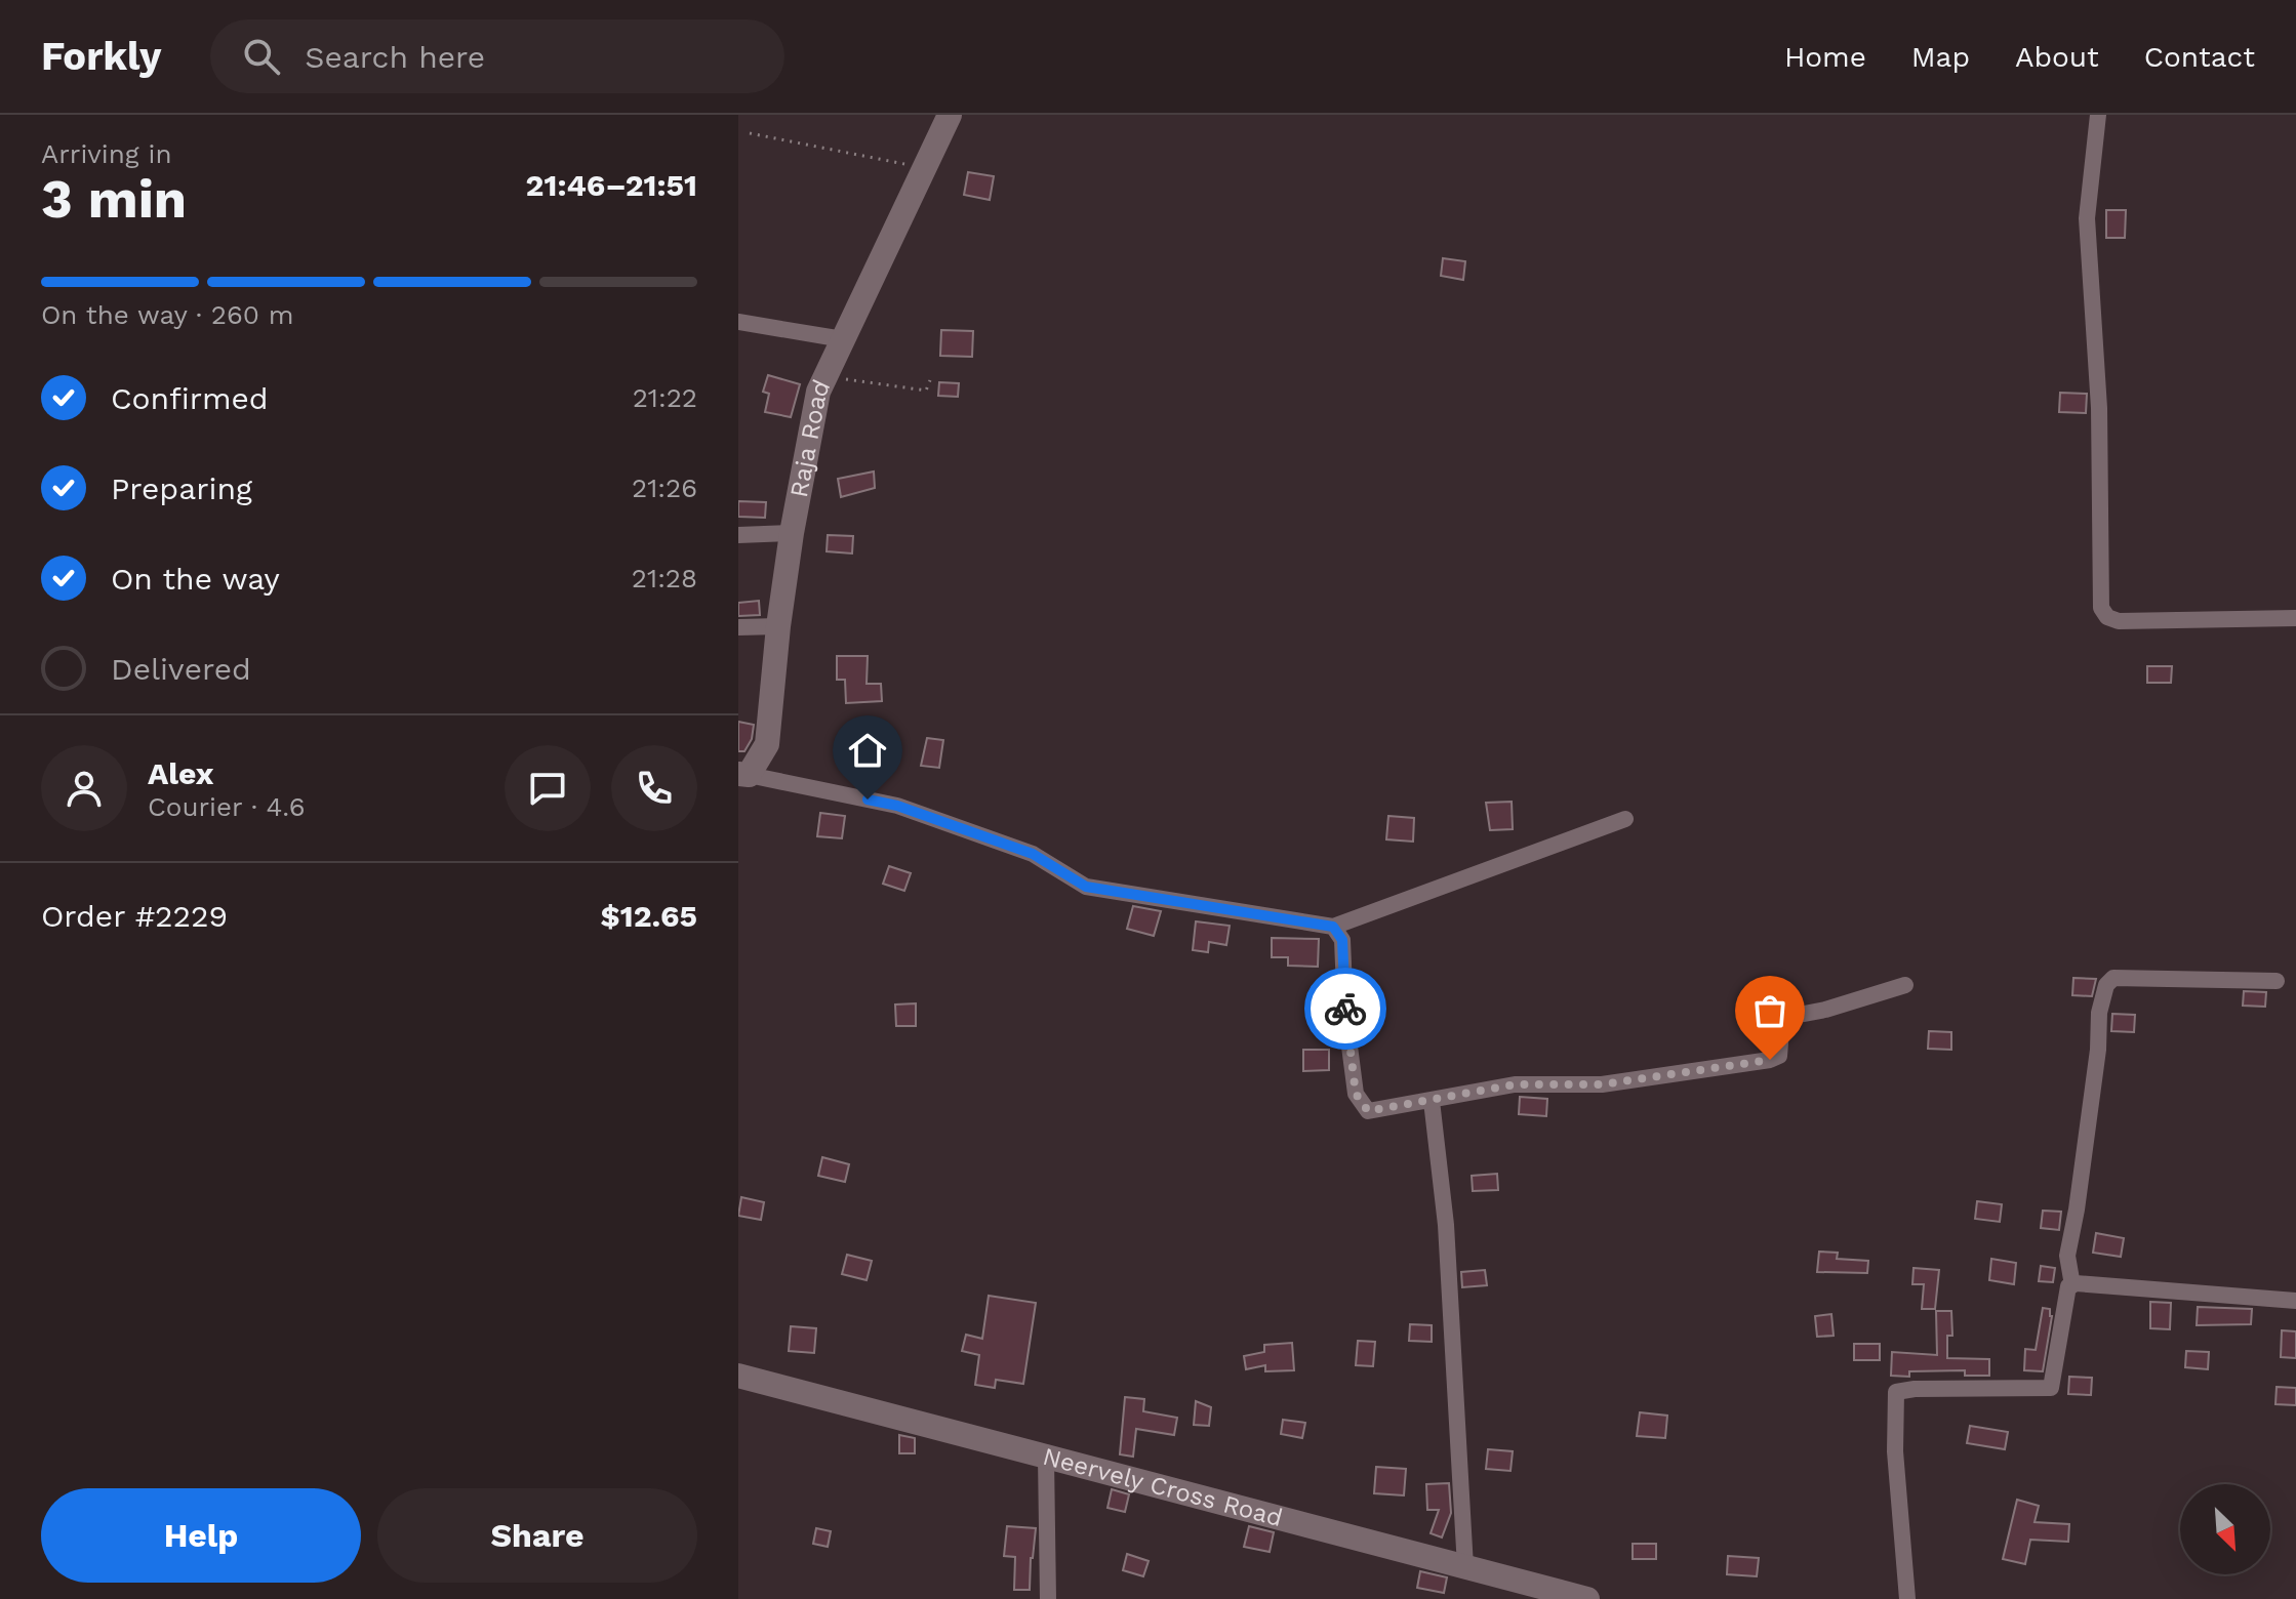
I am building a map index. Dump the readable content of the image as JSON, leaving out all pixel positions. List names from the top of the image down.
{
  "streets": {
    "street": ["Raja Road", "Neervely Cross Road"]
  },
  "north": "bottom right",
  "page": {
    "header": "Forkly",
    "search": "Search here",
    "nav": [
      "Home",
      "Map",
      "About",
      "Contact"
    ],
    "heading": ["3 min", "Arriving in", "21:46–21:51"],
    "panel": [
      "Alex",
      "Courier · 4.6",
      "Order #2229",
      "$12.65"
    ],
    "bar": "On the way · 260 m",
    "list": [
      ["Confirmed", "21:22"],
      ["Preparing", "21:26"],
      ["On the way", "21:28"],
      "Delivered"
    ],
    "buttons": ["Help", "Share"]
  }
}
